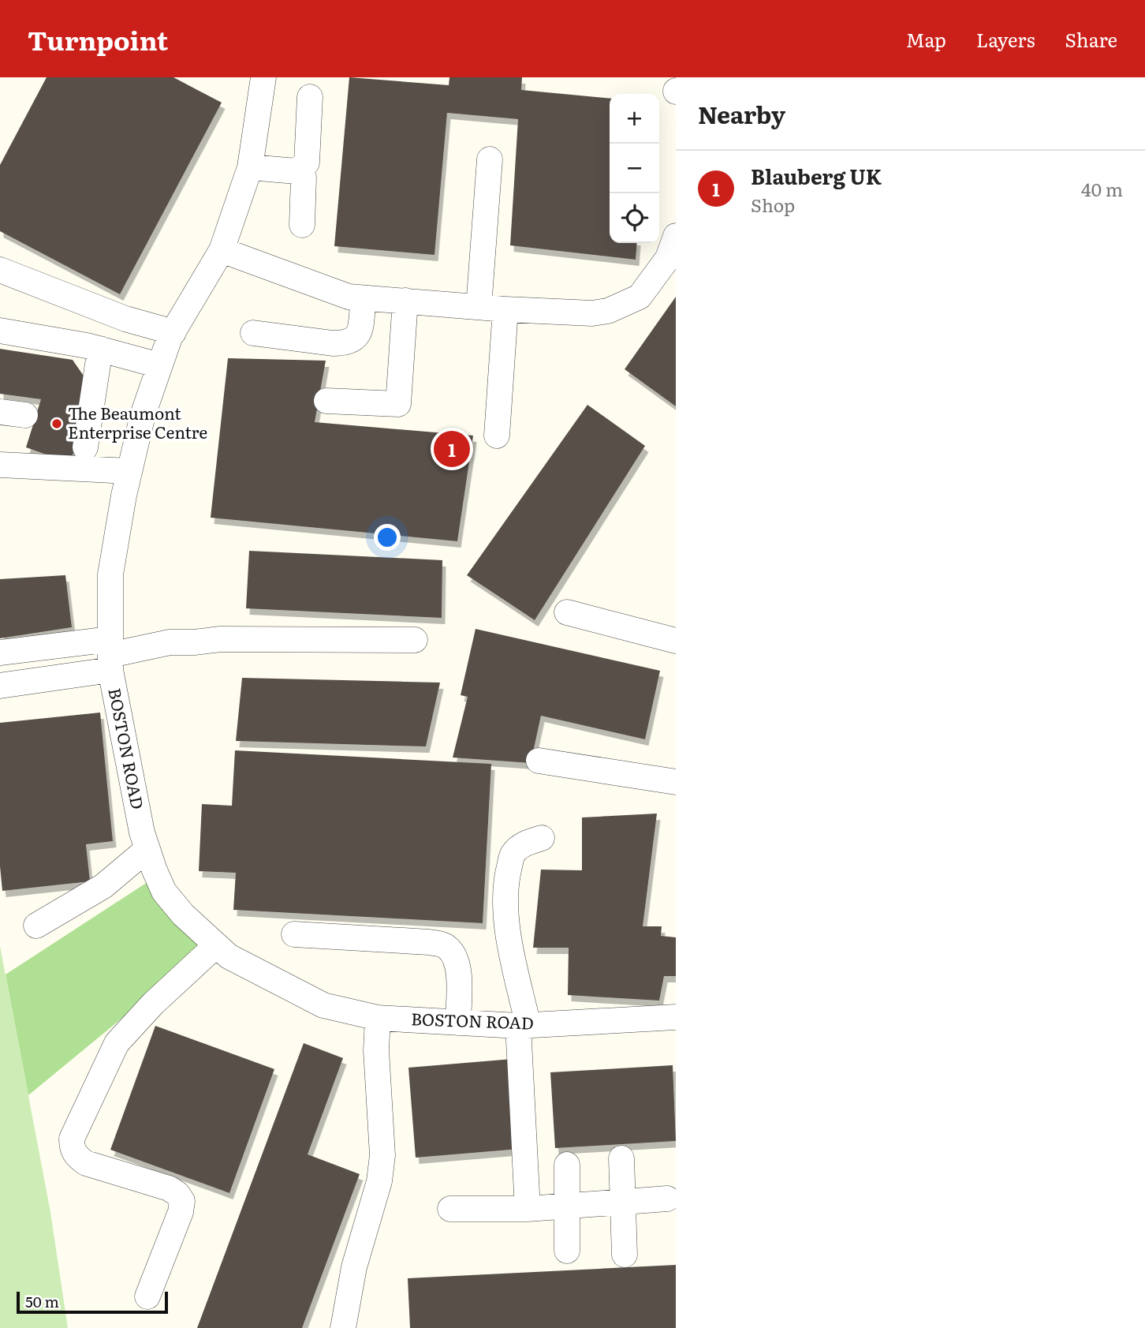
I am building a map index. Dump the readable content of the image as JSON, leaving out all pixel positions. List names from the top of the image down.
{
  "streets": {
    "street": ["BOSTON ROAD"]
  },
  "places": ["The Beaumont Enterprise Centre"],
  "scale_bar": "50 m",
  "page": {
    "header": "Turnpoint",
    "nav": ["Map", "Layers", "Share"],
    "heading": "Nearby",
    "map_buttons": ["+", "−"],
    "list": [
      {
        "mark": "1",
        "name": "Blauberg UK",
        "note": "Shop",
        "value": "40 m"
      }
    ],
    "pins": "1",
    "scale": "50 m"
  }
}
